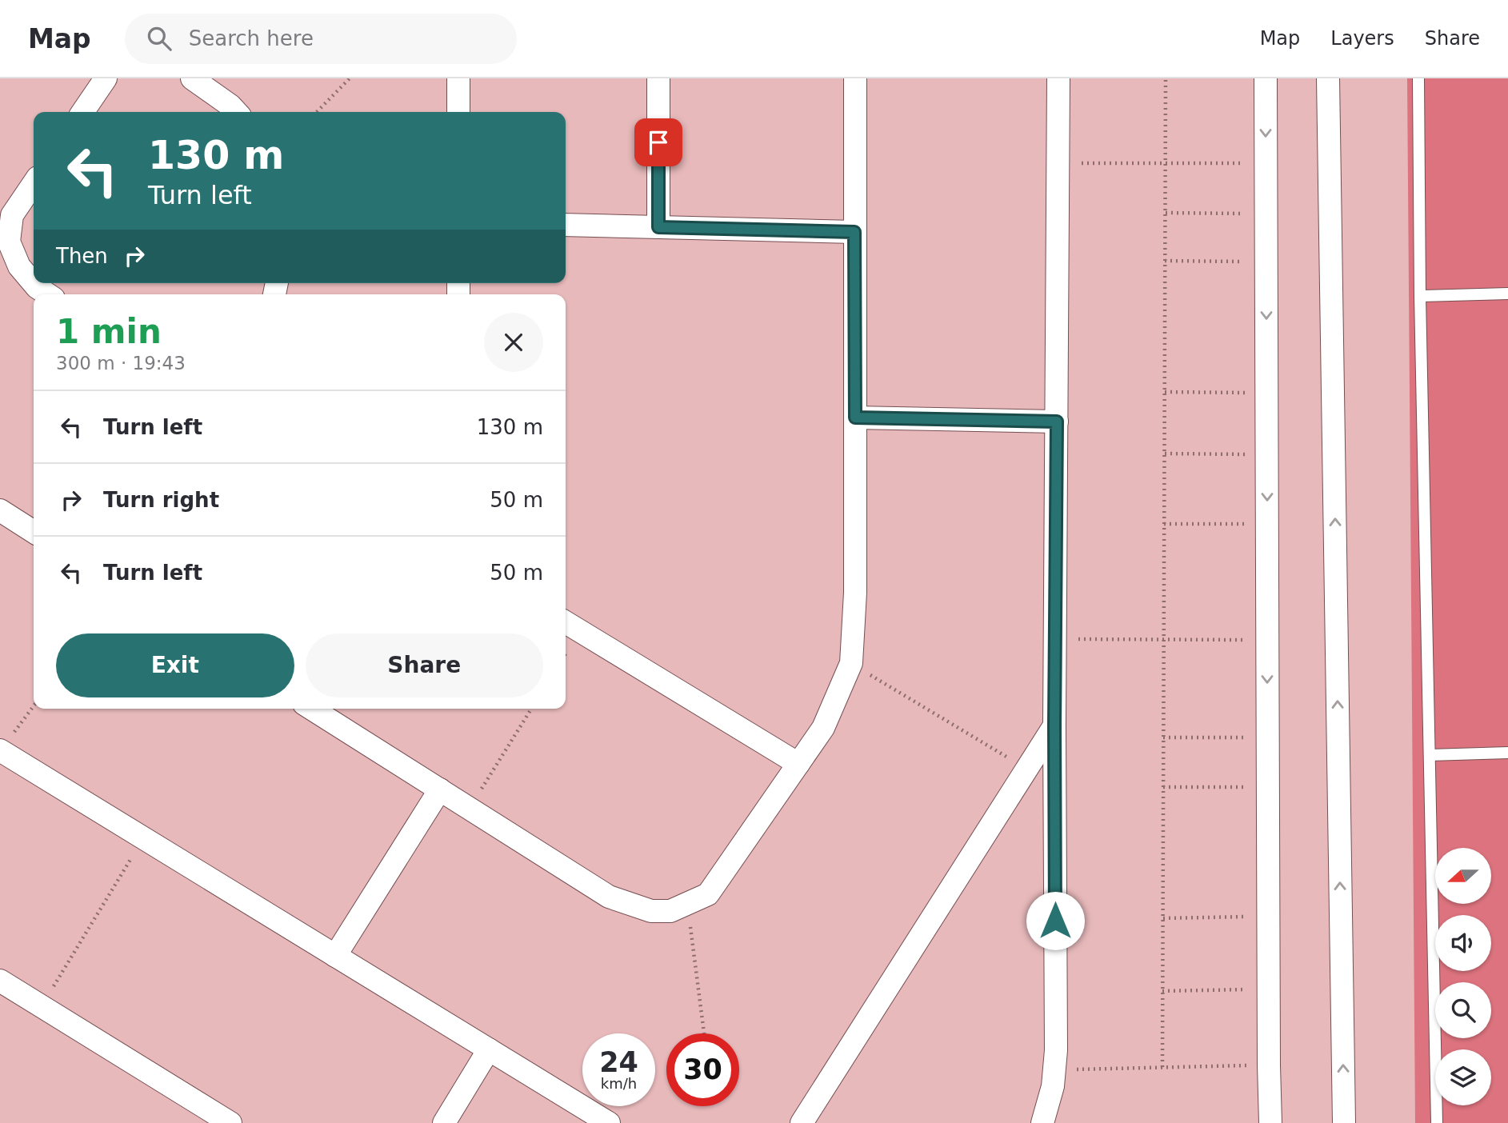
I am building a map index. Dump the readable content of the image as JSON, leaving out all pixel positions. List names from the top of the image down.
{
  "north": "left",
  "page": {
    "header": "Map",
    "search": "Search here",
    "nav": ["Map", "Layers", "Share"],
    "turn": ["130 m", "Turn left"],
    "then": "Then",
    "heading": ["1 min", "300 m · 19:43"],
    "list": [
      {
        "name": "Turn left",
        "value": "130 m"
      },
      {
        "name": "Turn right",
        "value": "50 m"
      },
      {
        "name": "Turn left",
        "value": "50 m"
      }
    ],
    "buttons": ["Exit", "Share"],
    "speed": "24 km/h",
    "limit": "30"
  }
}
